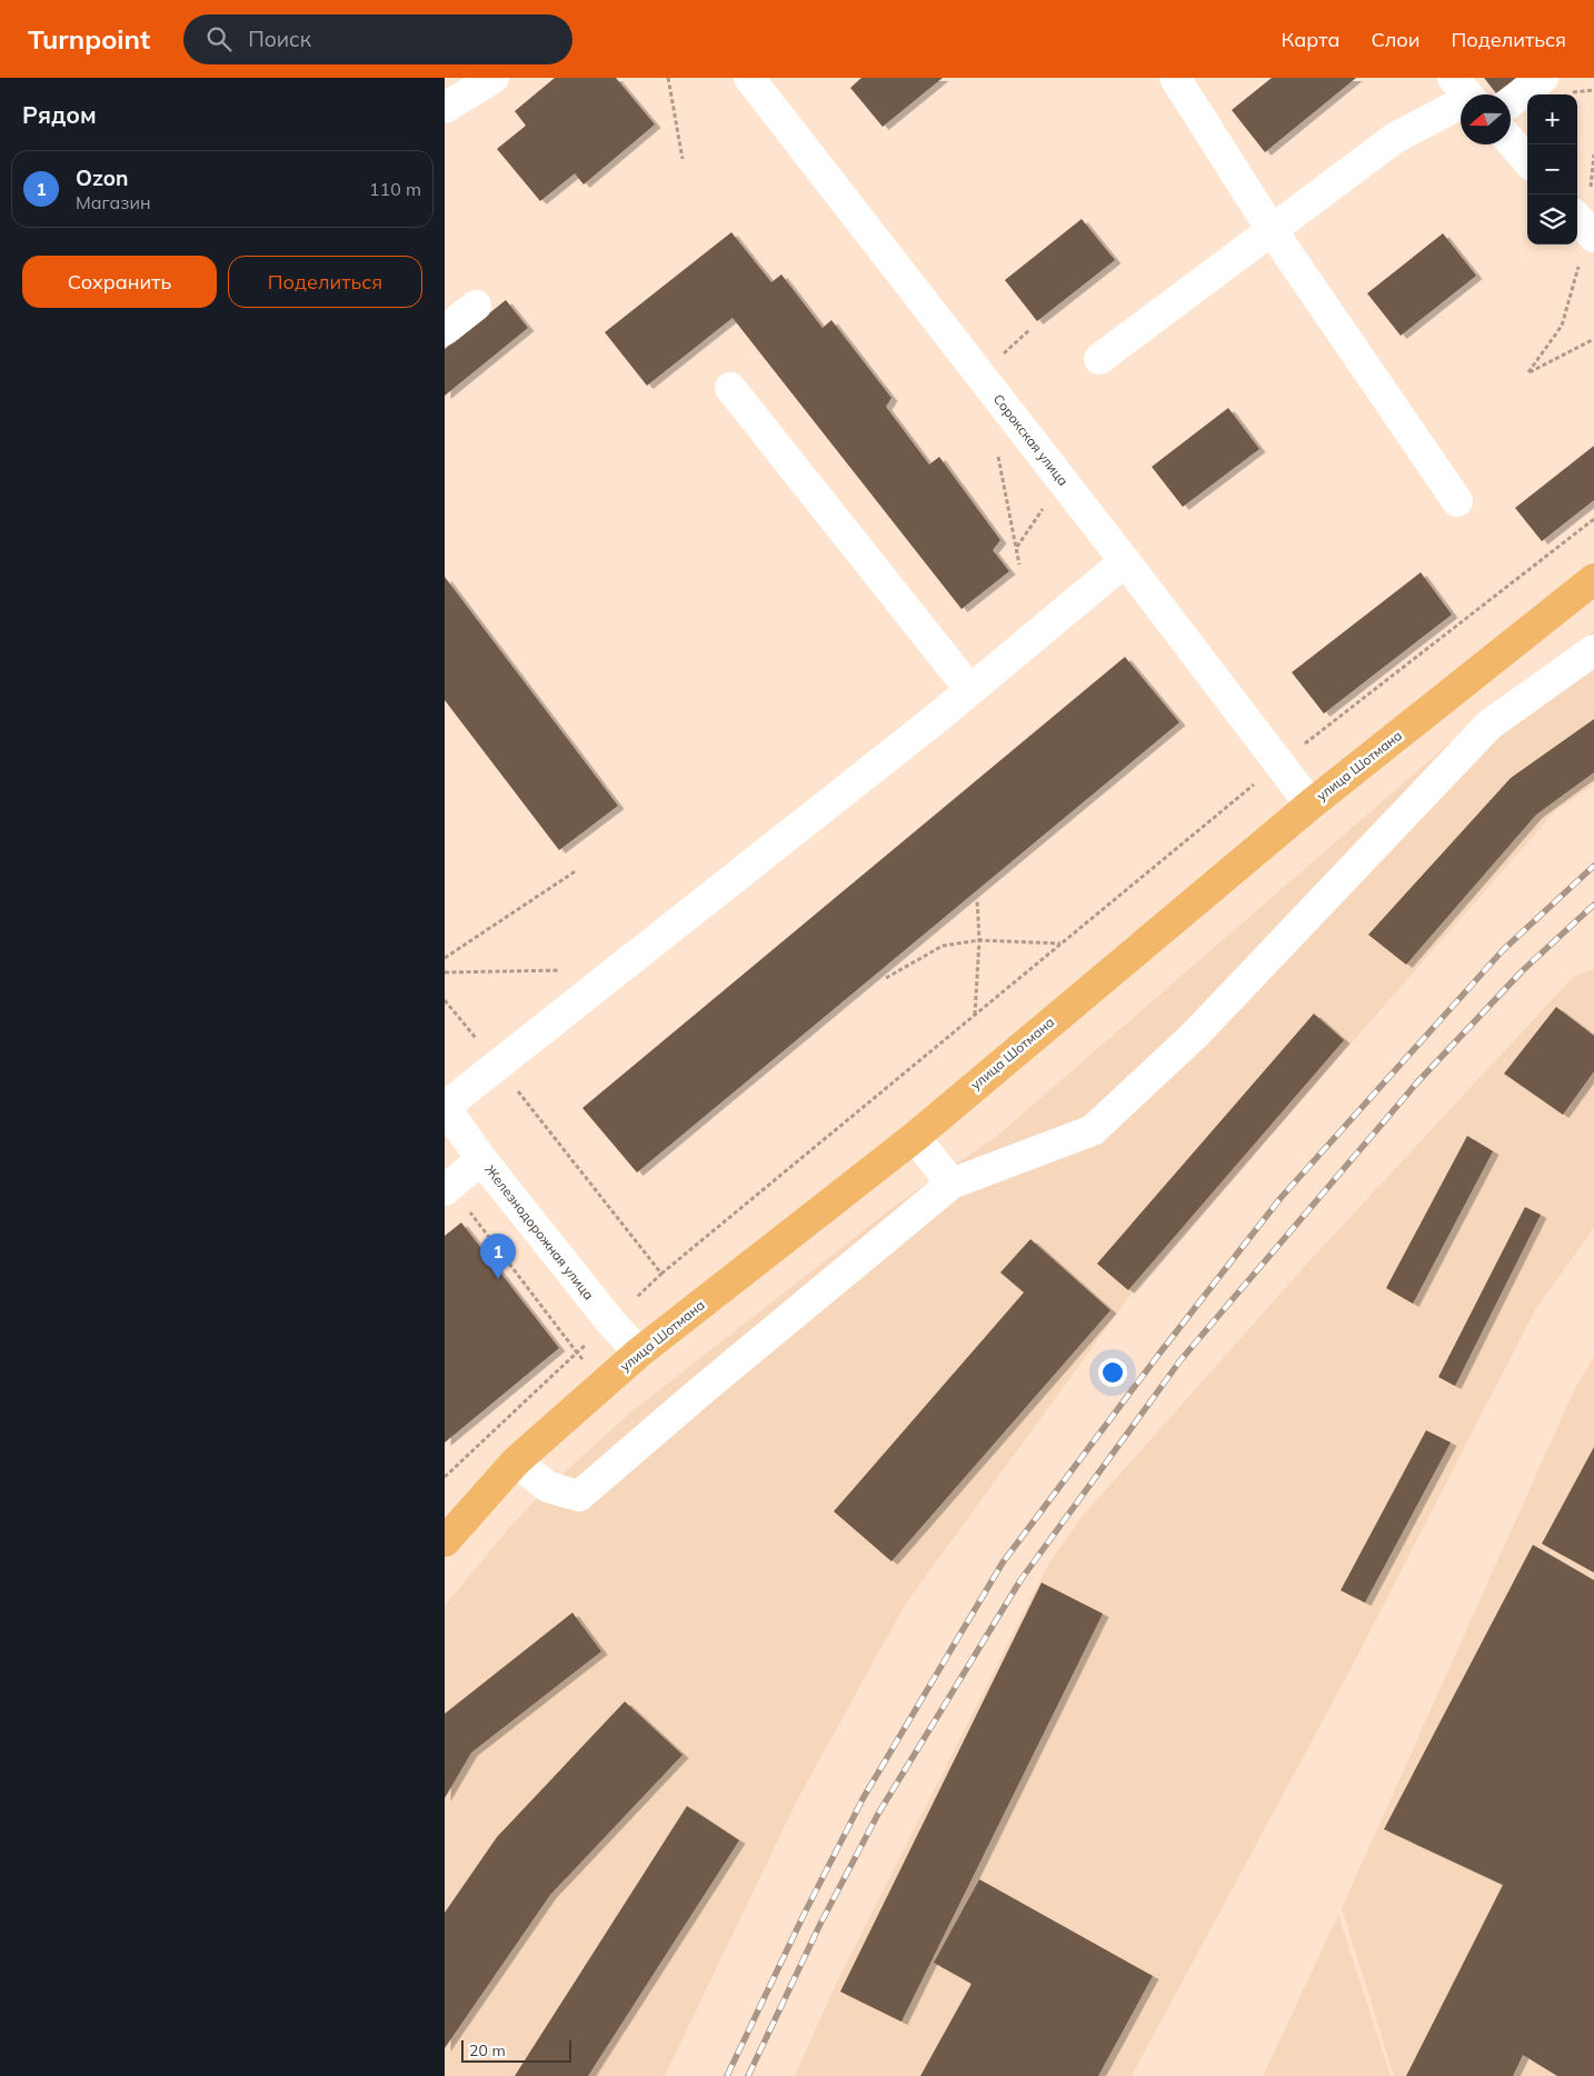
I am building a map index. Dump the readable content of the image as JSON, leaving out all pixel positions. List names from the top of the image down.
{
  "streets": {
    "main road": ["улица Шотмана"],
    "street": ["Сорокская улица", "Железнодорожная улица"]
  },
  "crossings": [
    ["Сорокская улица", "улица Шотмана"],
    ["улица Шотмана", "Железнодорожная улица"]
  ],
  "scale_bar": "20 m",
  "north": "left",
  "page": {
    "header": "Turnpoint",
    "search": "Поиск",
    "nav": ["Карта", "Слои", "Поделиться"],
    "heading": "Рядом",
    "map_buttons": ["+", "−"],
    "list": [
      {
        "mark": "1",
        "name": "Ozon",
        "note": "Магазин",
        "value": "110 m"
      }
    ],
    "buttons": ["Сохранить", "Поделиться"],
    "pins": "1",
    "scale": "20 m"
  }
}
